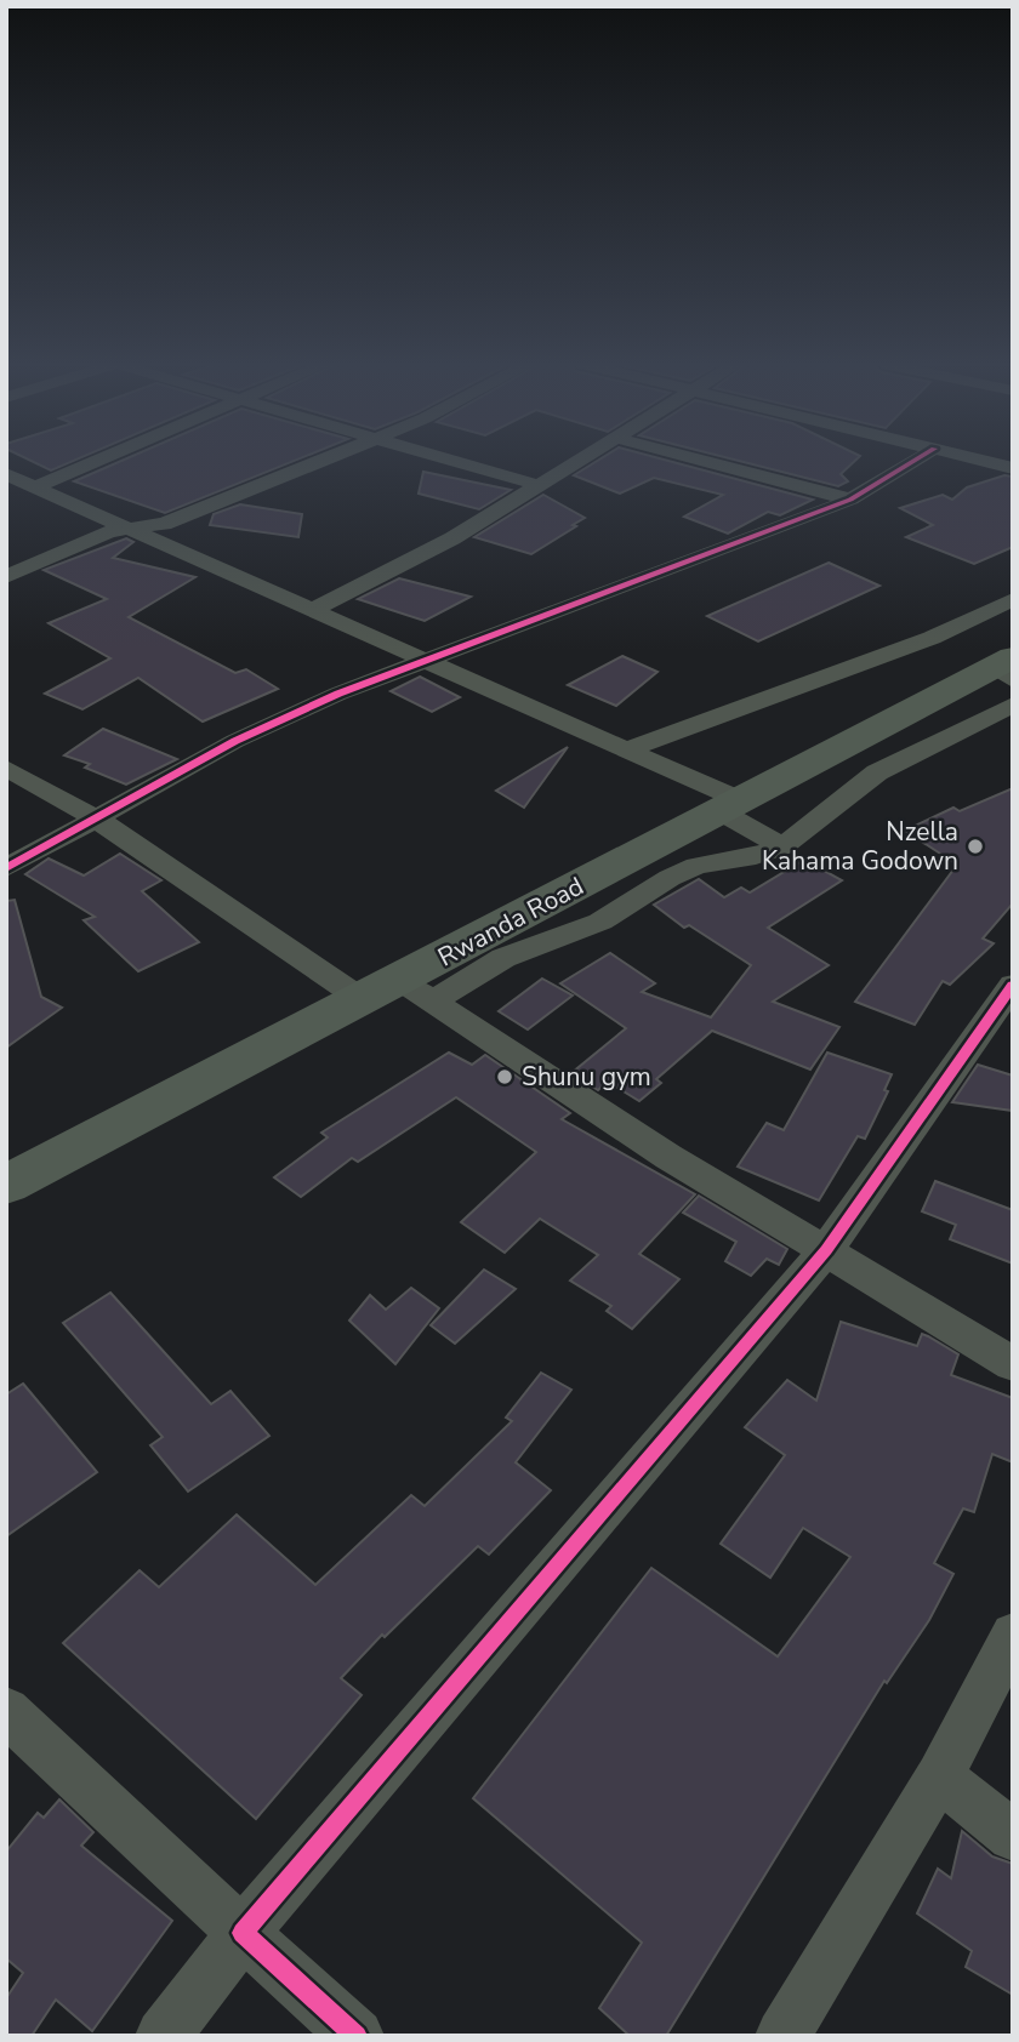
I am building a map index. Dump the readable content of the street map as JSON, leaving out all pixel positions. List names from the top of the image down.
{
  "streets": {
    "highway": ["Rwanda Road"]
  },
  "places": ["Nzella Kahama Godown", "Shunu gym"]
}
